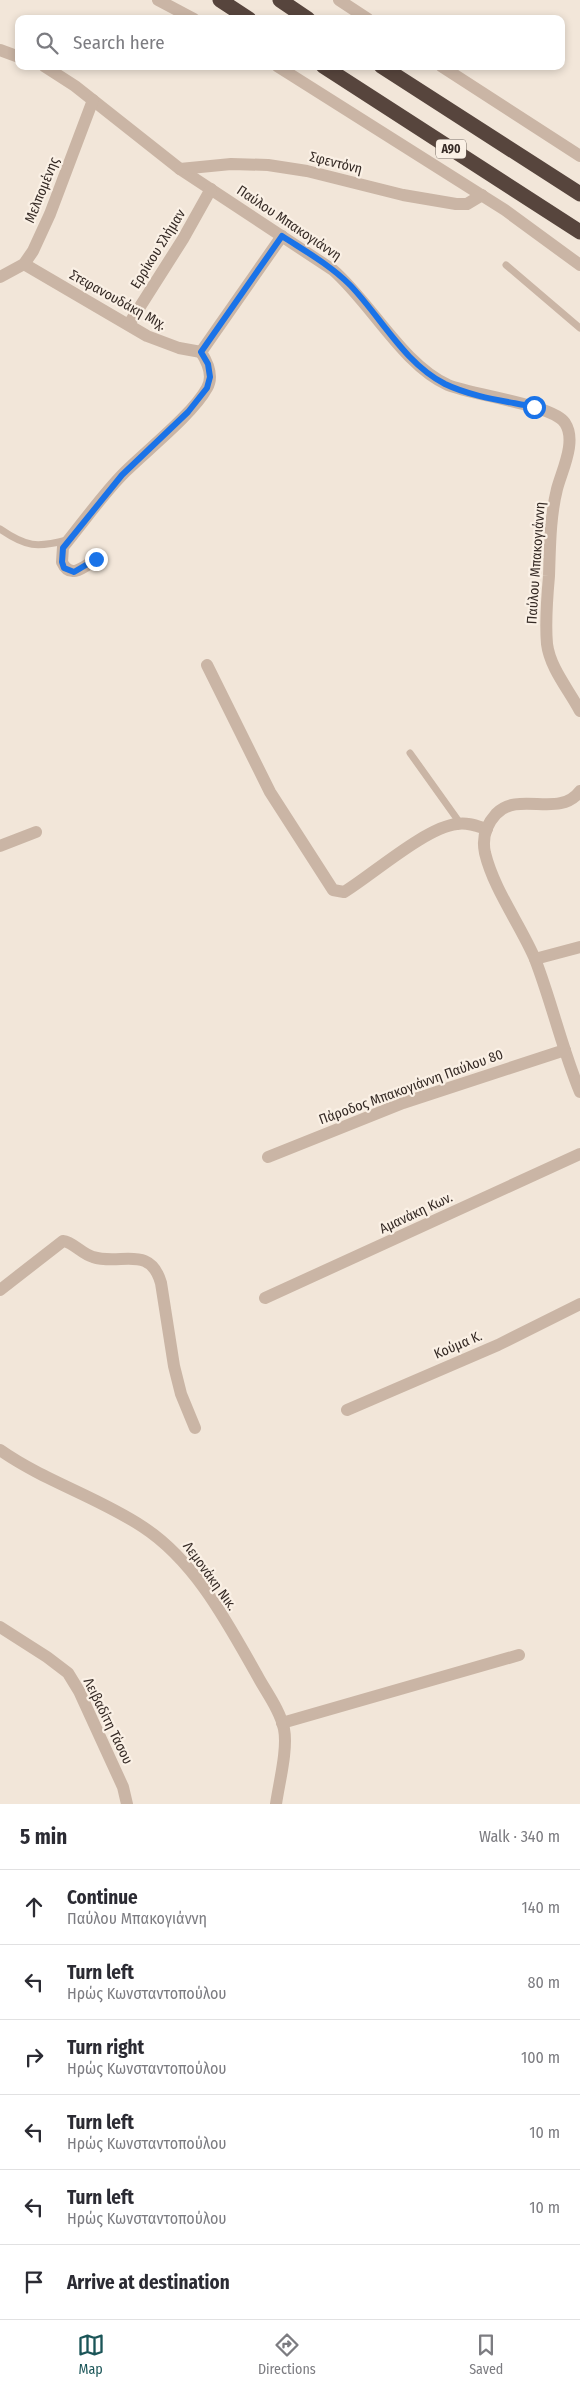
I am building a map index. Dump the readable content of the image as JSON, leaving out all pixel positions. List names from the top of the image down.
{
  "streets": {
    "highway": ["Α90"],
    "street": [
      "Σφεντόνη",
      "Μελπομένης",
      "Παύλου Μπακογιάννη",
      "Ερρίκου Σλήμαν",
      "Στεφανουδάκη Μιχ.",
      "Πάροδος Μπακογιάννη Παύλου 80",
      "Αμανάκη Κων.",
      "Κούμα Κ.",
      "Λεμονάκη Νικ.",
      "Λειβαδίτη Τάσου"
    ]
  },
  "crossings": [
    ["Σφεντόνη", "Παύλου Μπακογιάννη"],
    ["Μελπομένης", "Παύλου Μπακογιάννη"],
    ["Μελπομένης", "Στεφανουδάκη Μιχ."],
    ["Παύλου Μπακογιάννη", "Ερρίκου Σλήμαν"],
    ["Ερρίκου Σλήμαν", "Στεφανουδάκη Μιχ."]
  ],
  "page": {
    "search": "Search here",
    "heading": ["5 min", "Walk · 340 m"],
    "list": [
      ["Continue", "Παύλου Μπακογιάννη", "140 m"],
      ["Turn left", "Ηρώς Κωνσταντοπούλου", "80 m"],
      ["Turn right", "Ηρώς Κωνσταντοπούλου", "100 m"],
      ["Turn left", "Ηρώς Κωνσταντοπούλου", "10 m"],
      ["Turn left", "Ηρώς Κωνσταντοπούλου", "10 m"],
      "Arrive at destination"
    ],
    "nav": ["Map", "Directions", "Saved"]
  }
}
